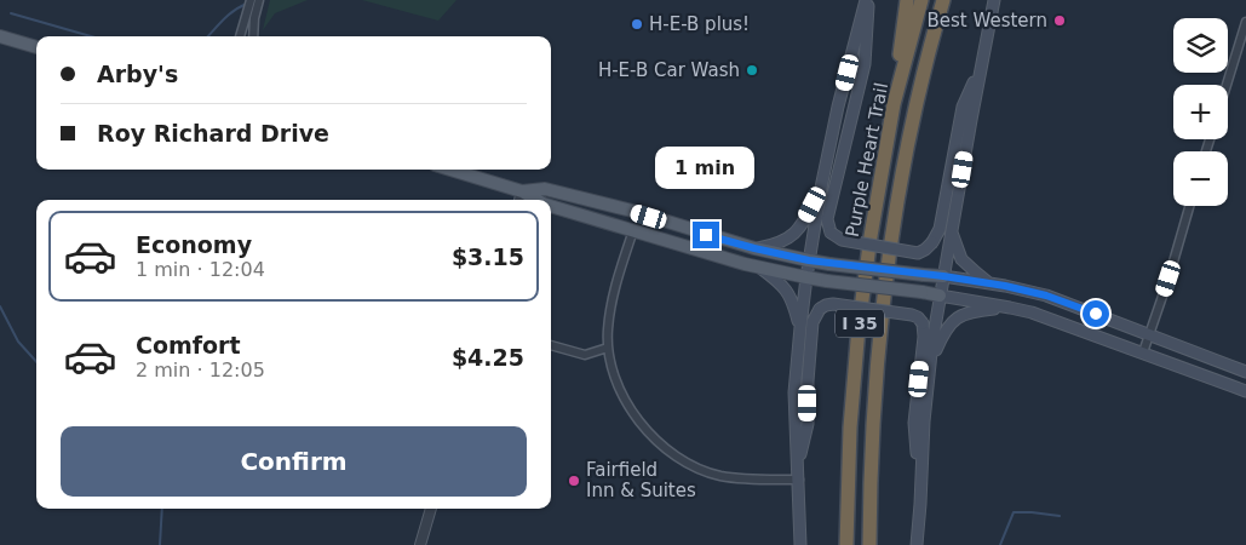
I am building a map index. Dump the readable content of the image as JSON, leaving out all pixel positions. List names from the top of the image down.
{
  "streets": {
    "highway": ["Purple Heart Trail", "I 35"]
  },
  "places": [
    "Best Western",
    "H-E-B plus!",
    "H-E-B Car Wash",
    "Fairfield Inn & Suites"
  ],
  "page": {
    "map_buttons": ["+", "−"],
    "banner": ["Arby's", "Roy Richard Drive"],
    "bubble": "1 min",
    "list": [
      {
        "name": "Economy",
        "note": "1 min · 12:04",
        "value": "$3.15"
      },
      {
        "name": "Comfort",
        "note": "2 min · 12:05",
        "value": "$4.25"
      }
    ],
    "buttons": "Confirm"
  }
}
